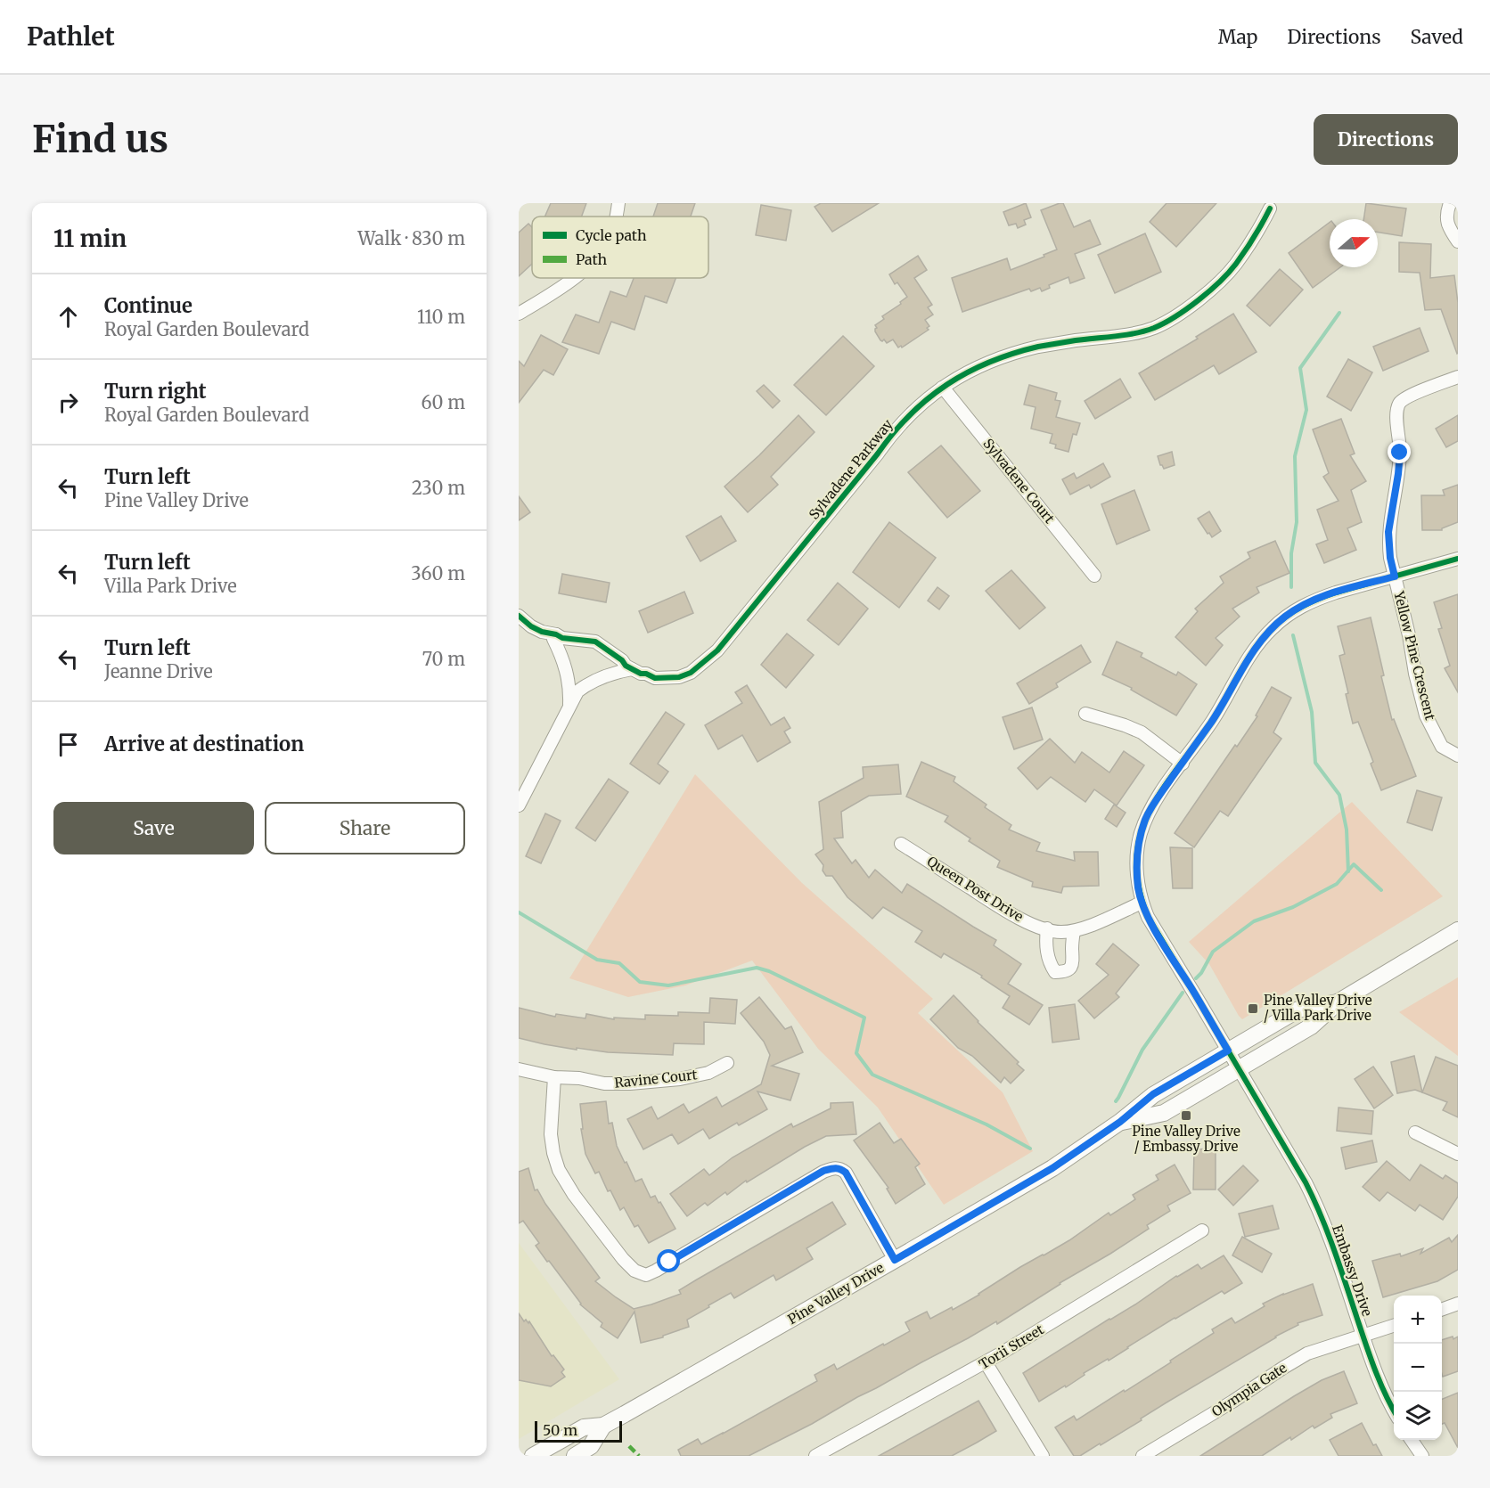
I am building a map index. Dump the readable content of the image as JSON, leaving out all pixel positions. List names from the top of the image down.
{
  "streets": {
    "main road": ["Pine Valley Drive"],
    "street": [
      "Sylvadene Parkway",
      "Sylvadene Court",
      "Yellow Pine Crescent",
      "Queen Post Drive",
      "Ravine Court",
      "Embassy Drive",
      "Torii Street",
      "Olympia Gate"
    ]
  },
  "crossings": [
    ["Sylvadene Parkway", "Sylvadene Court"],
    ["Yellow Pine Crescent", "Embassy Drive"],
    ["Queen Post Drive", "Embassy Drive"],
    ["Embassy Drive", "Pine Valley Drive"],
    ["Embassy Drive", "Olympia Gate"]
  ],
  "places": {
    "transit": ["Pine Valley Drive / Villa Park Drive", "Pine Valley Drive / Embassy Drive"]
  },
  "legend": ["Cycle path", "Path"],
  "scale_bar": "50 m",
  "north": "right",
  "page": {
    "header": "Pathlet",
    "nav": ["Map", "Directions", "Saved"],
    "buttons": [
      "Directions",
      ["Save", "Share"]
    ],
    "title": "Find us",
    "heading": ["11 min", "Walk · 830 m"],
    "list": [
      ["Continue", "Royal Garden Boulevard", "110 m"],
      ["Turn right", "Royal Garden Boulevard", "60 m"],
      ["Turn left", "Pine Valley Drive", "230 m"],
      ["Turn left", "Villa Park Drive", "360 m"],
      ["Turn left", "Jeanne Drive", "70 m"],
      "Arrive at destination"
    ],
    "map_buttons": ["+", "−"],
    "scale": "50 m"
  }
}
